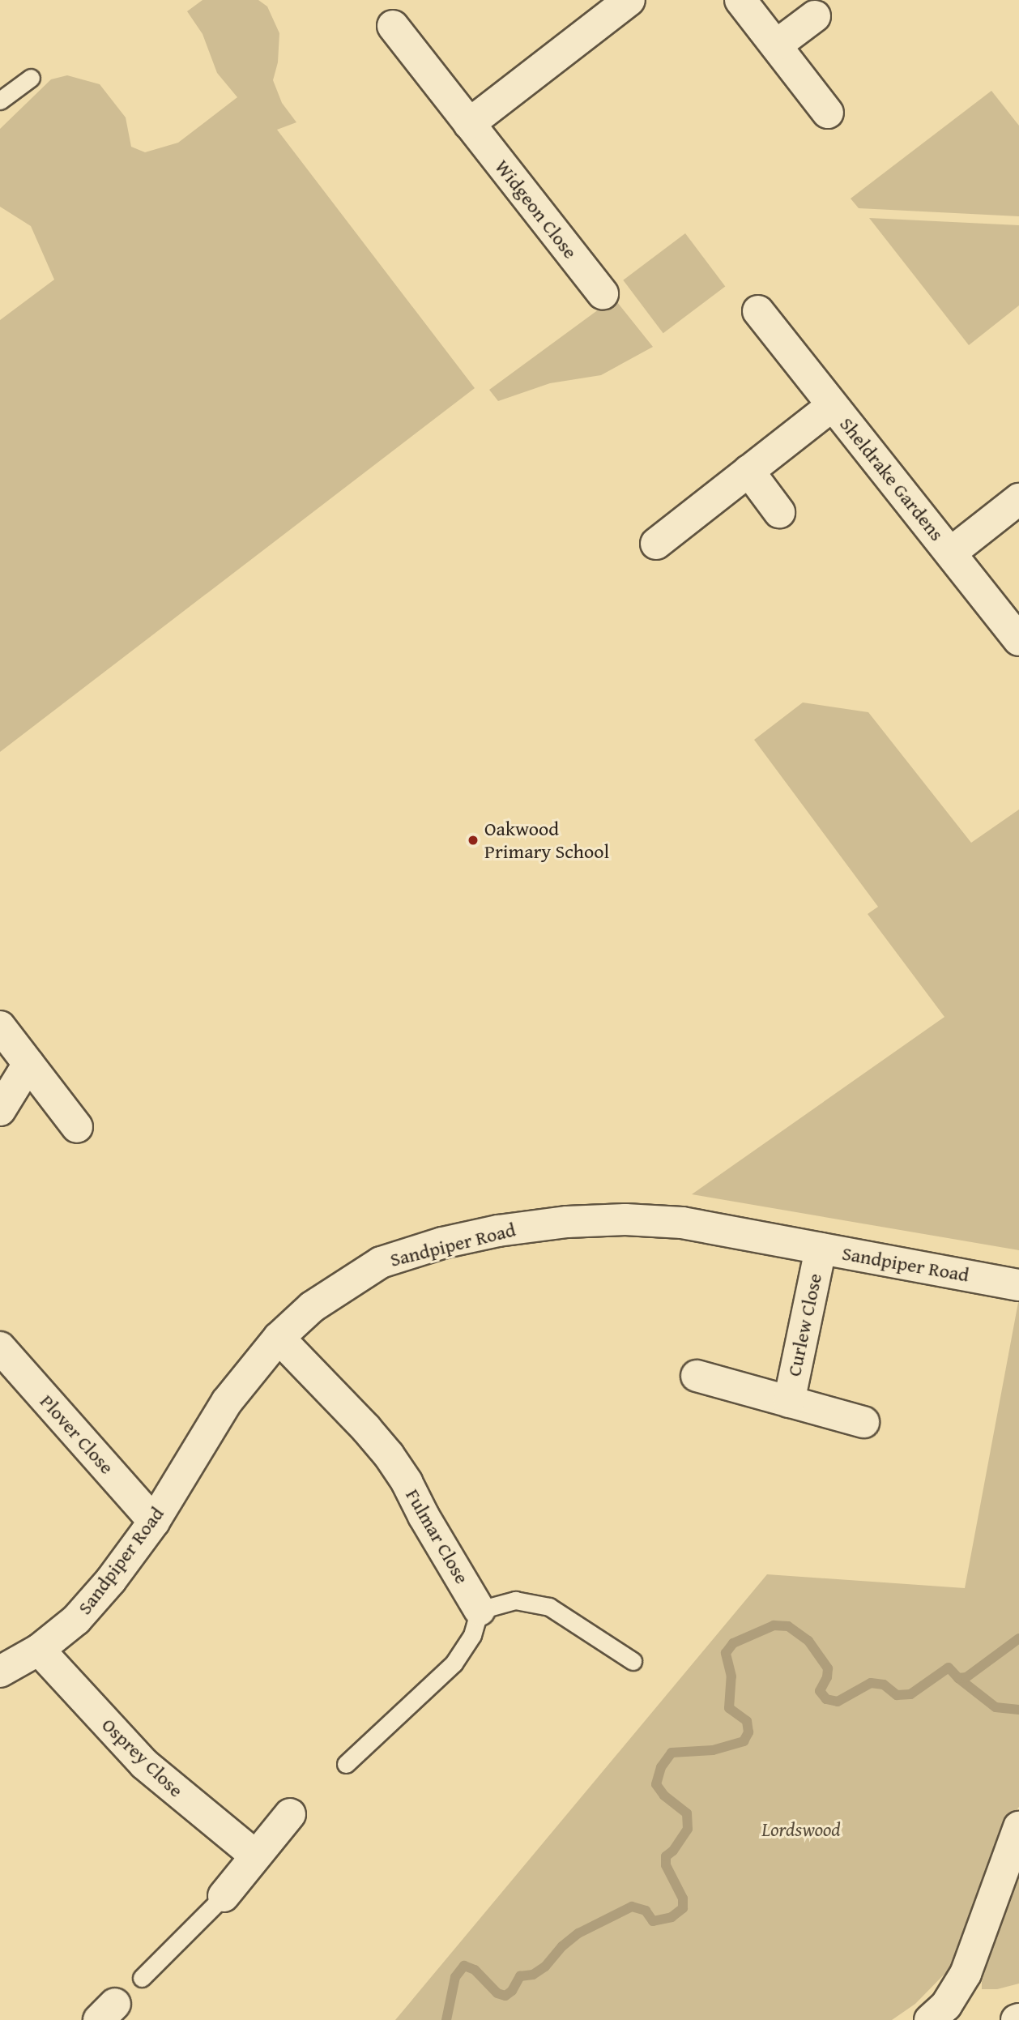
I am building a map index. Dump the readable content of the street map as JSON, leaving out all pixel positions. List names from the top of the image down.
{
  "streets": {
    "street": [
      "Widgeon Close",
      "Sheldrake Gardens",
      "Sandpiper Road",
      "Curlew Close",
      "Plover Close",
      "Fulmar Close",
      "Osprey Close"
    ]
  },
  "crossings": [
    ["Sandpiper Road", "Curlew Close"],
    ["Sandpiper Road", "Plover Close"],
    ["Sandpiper Road", "Fulmar Close"],
    ["Sandpiper Road", "Osprey Close"]
  ],
  "parks": ["Lordswood"],
  "places": ["Oakwood Primary School"]
}
